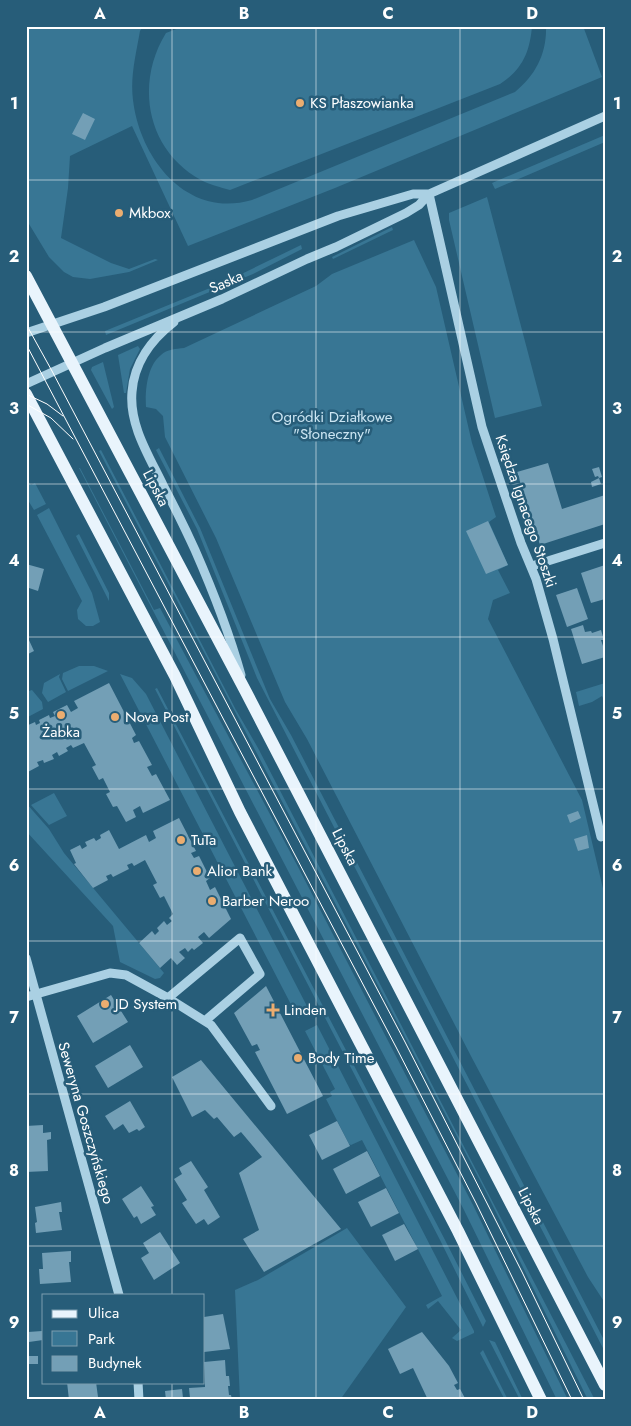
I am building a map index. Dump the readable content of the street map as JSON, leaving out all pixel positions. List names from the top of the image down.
{
  "streets": {
    "main road": ["Lipska"],
    "street": ["Saska", "Księdza Ignacego Stoszki", "Seweryna Goszczyńskiego"]
  },
  "crossings": [
    ["Saska", "Lipska"],
    ["Saska", "Księdza Ignacego Stoszki"]
  ],
  "parks": ["Ogródki Działkowe \"Słoneczny\""],
  "places": {
    "other": [
      "KS Płaszowianka",
      "Mkbox",
      "Żabka",
      "Nova Post",
      "TuTa",
      "Alior Bank",
      "Barber Neroo",
      "JD System",
      "Body Time"
    ],
    "health": ["Linden"]
  },
  "legend": ["Ulica", "Park", "Budynek"],
  "grid": {
    "columns": [
      "A",
      "B",
      "C",
      "D"
    ],
    "rows": [
      "1",
      "2",
      "3",
      "4",
      "5",
      "6",
      "7",
      "8",
      "9"
    ]
  }
}
